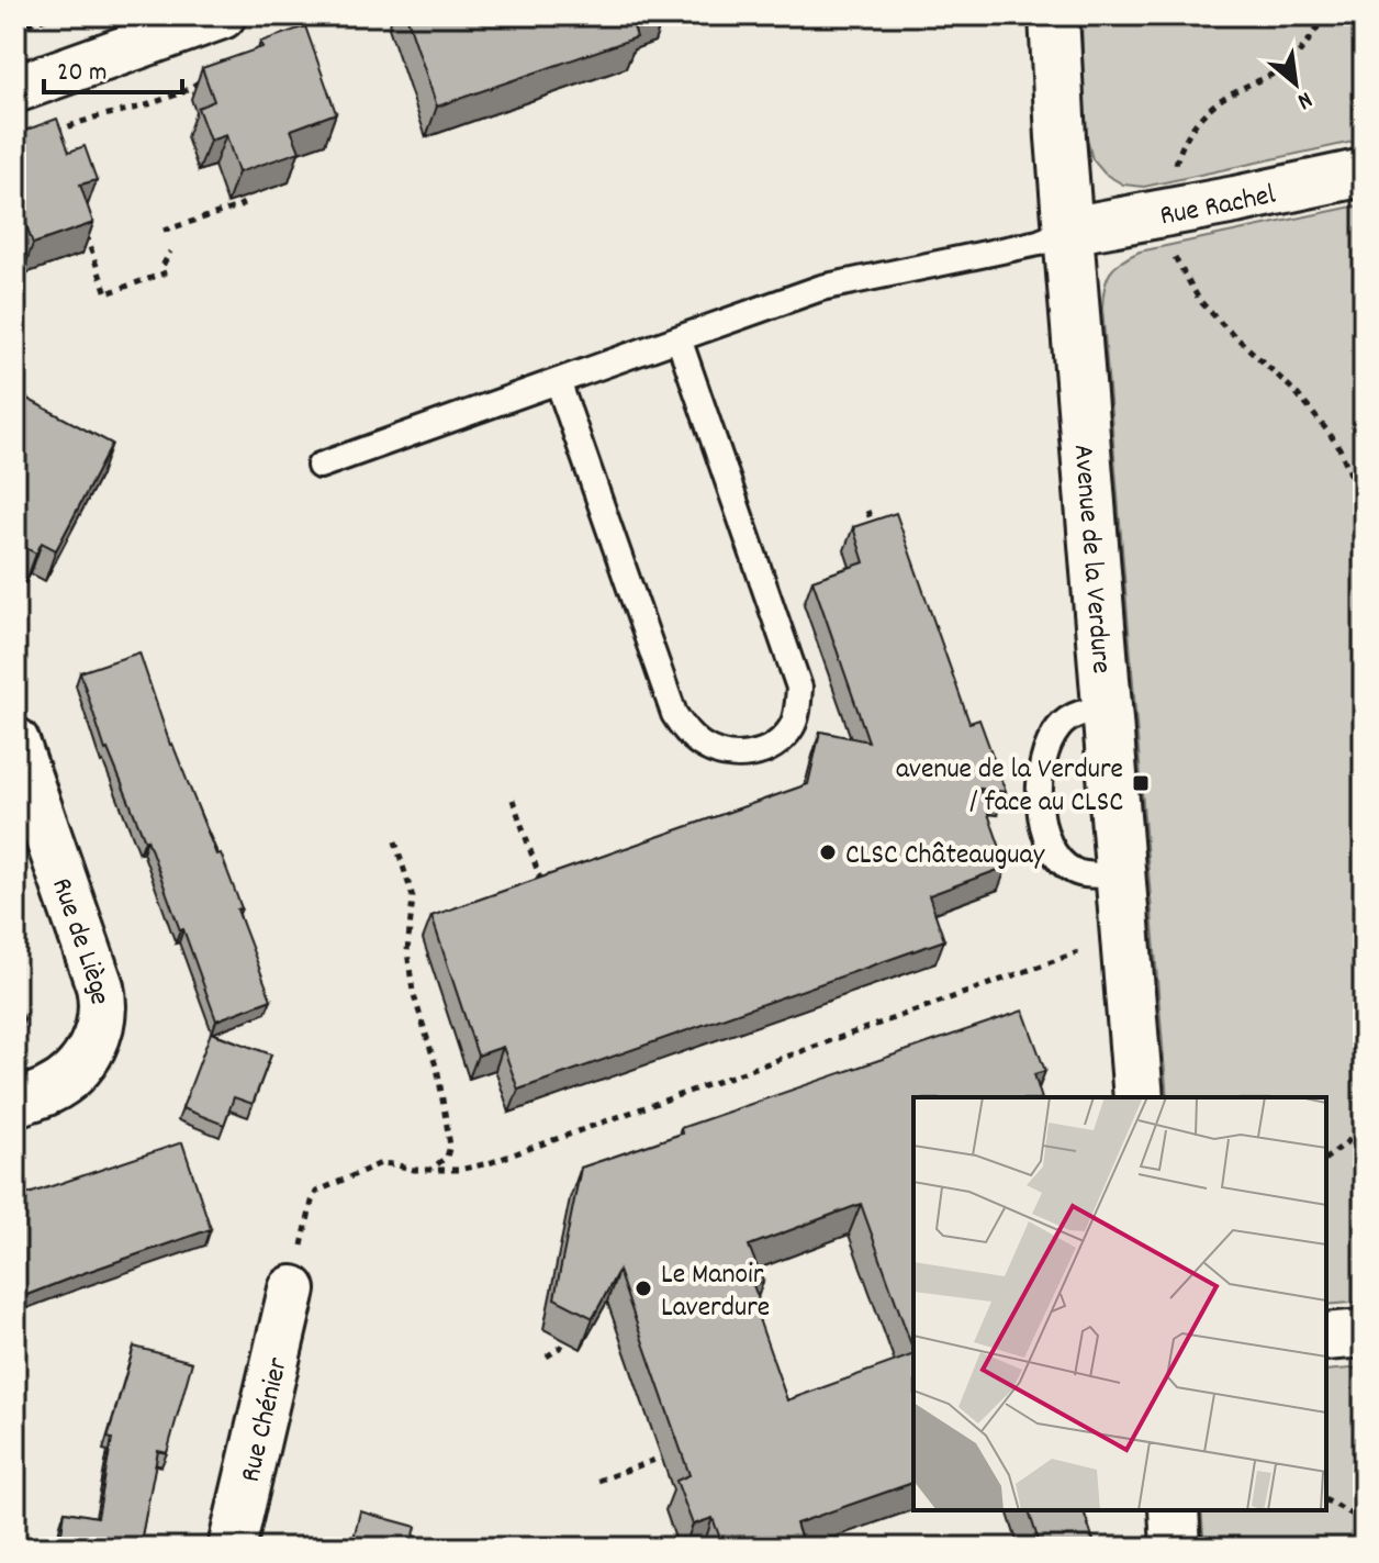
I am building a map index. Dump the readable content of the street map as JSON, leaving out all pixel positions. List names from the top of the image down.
{
  "streets": {
    "street": [
      "Rue Rachel",
      "Avenue de la Verdure",
      "Rue de Liège",
      "Rue Chénier"
    ]
  },
  "crossings": [
    ["Rue Rachel", "Avenue de la Verdure"]
  ],
  "places": {
    "transit": ["avenue de la Verdure / face au CLSC"],
    "other": ["CLSC Châteauguay", "Le Manoir Laverdure"]
  },
  "scale_bar": "20 m",
  "north": "bottom right"
}
